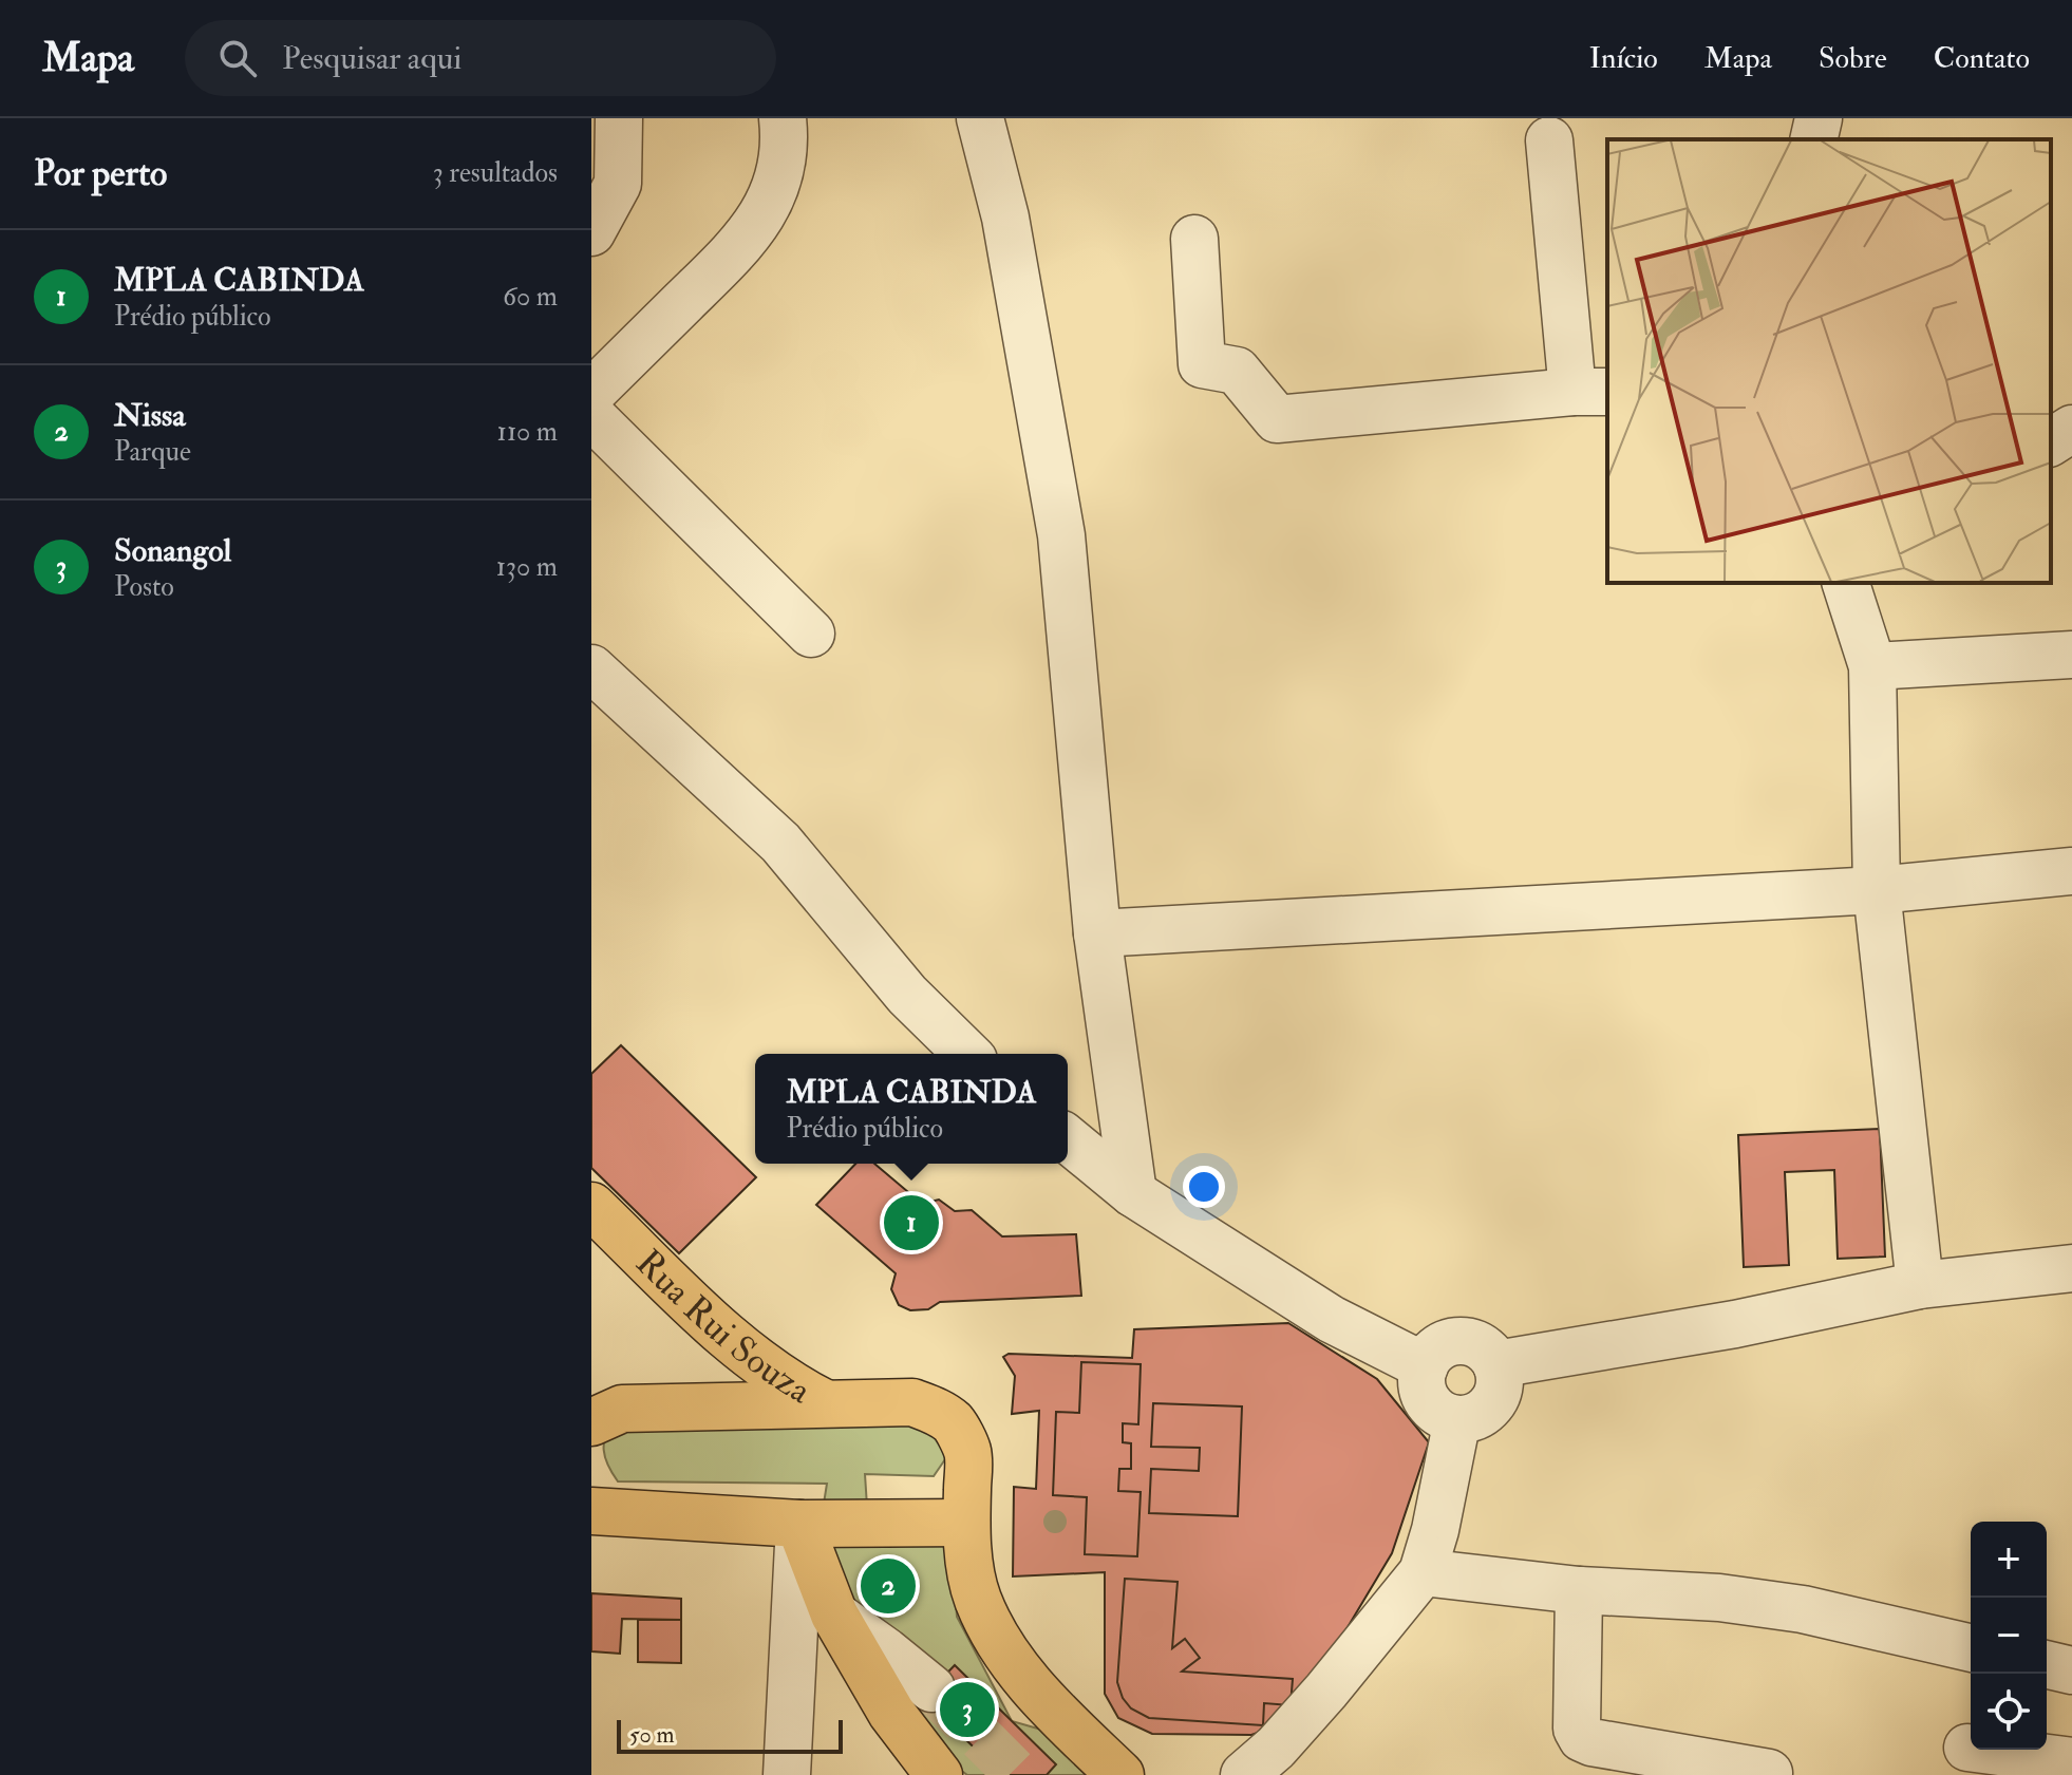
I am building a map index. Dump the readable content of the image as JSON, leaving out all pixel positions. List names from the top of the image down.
{
  "streets": {
    "main road": ["Rua Rui Souza"]
  },
  "scale_bar": "50 m",
  "page": {
    "header": "Mapa",
    "search": "Pesquisar aqui",
    "nav": [
      "Início",
      "Mapa",
      "Sobre",
      "Contato"
    ],
    "heading": ["Por perto", "3 resultados"],
    "list": [
      {
        "mark": "1",
        "name": "MPLA CABINDA",
        "note": "Prédio público",
        "value": "60 m"
      },
      {
        "mark": "2",
        "name": "Nissa",
        "note": "Parque",
        "value": "110 m"
      },
      {
        "mark": "3",
        "name": "Sonangol",
        "note": "Posto",
        "value": "130 m"
      }
    ],
    "popup": ["MPLA CABINDA", "Prédio público"],
    "pins": ["1", "2", "3"],
    "map_buttons": ["+", "−"],
    "scale": "50 m"
  }
}
